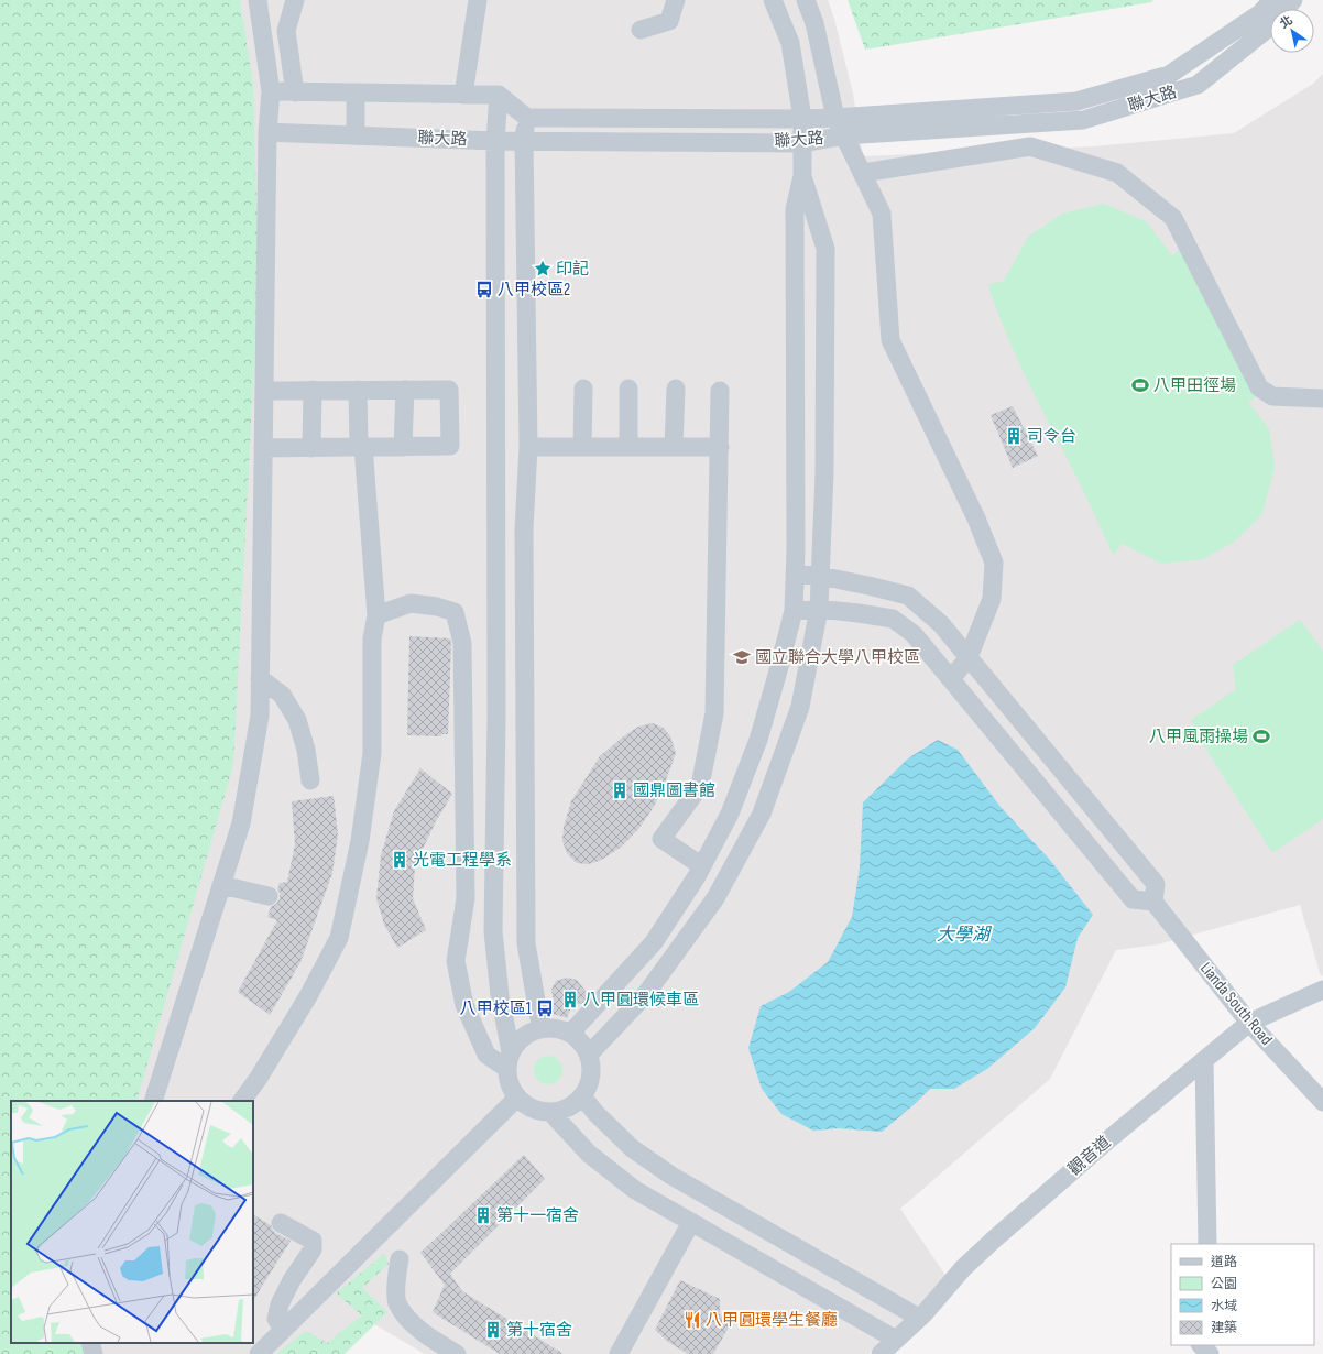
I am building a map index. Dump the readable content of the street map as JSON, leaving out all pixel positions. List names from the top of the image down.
{
  "streets": {
    "street": ["聯大路", "Lianda South Road", "觀音道"]
  },
  "crossings": [
    ["Lianda South Road", "觀音道"]
  ],
  "water": ["大學湖"],
  "places": {
    "place": ["印記"],
    "bus stop": ["八甲校區2", "八甲校區1"],
    "sports": ["八甲田徑場", "八甲風雨操場"],
    "building": [
      "司令台",
      "國鼎圖書館",
      "光電工程學系",
      "八甲圓環候車區",
      "第十一宿舍",
      "第十宿舍"
    ],
    "school or university": ["國立聯合大學八甲校區"],
    "restaurant": ["八甲圓環學生餐廳"]
  },
  "legend": [
    "道路",
    "公園",
    "水域",
    "建築"
  ],
  "north": "top left"
}
